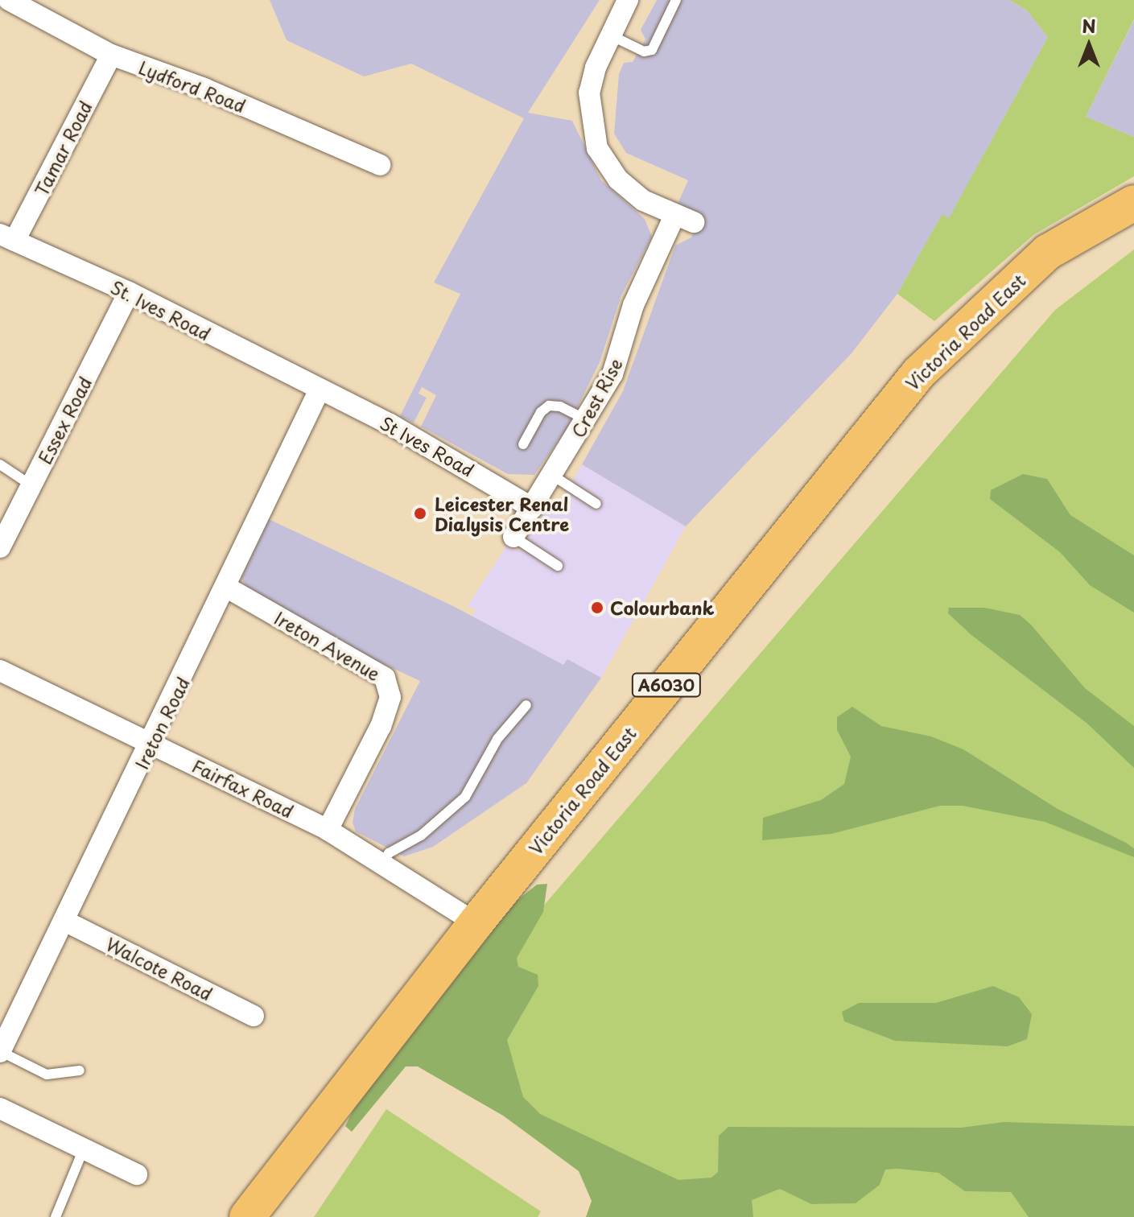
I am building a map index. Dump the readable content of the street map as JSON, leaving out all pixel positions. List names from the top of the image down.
{
  "streets": {
    "highway": ["Victoria Road East", "A6030"],
    "street": [
      "Lydford Road",
      "Tamar Road",
      "St. Ives Road",
      "Crest Rise",
      "Essex Road",
      "St Ives Road",
      "Ireton Avenue",
      "Ireton Road",
      "Fairfax Road",
      "Walcote Road"
    ]
  },
  "crossings": [
    ["Lydford Road", "Tamar Road"],
    ["Tamar Road", "St. Ives Road"],
    ["St. Ives Road", "Essex Road"],
    ["St. Ives Road", "St Ives Road"],
    ["St. Ives Road", "Ireton Road"],
    ["Victoria Road East", "Fairfax Road"],
    ["Crest Rise", "St Ives Road"],
    ["St Ives Road", "Ireton Road"],
    ["Ireton Avenue", "Ireton Road"],
    ["Ireton Avenue", "Fairfax Road"],
    ["Ireton Road", "Fairfax Road"],
    ["Ireton Road", "Walcote Road"]
  ],
  "places": ["Leicester Renal Dialysis Centre", "Colourbank"],
  "north": "top"
}
